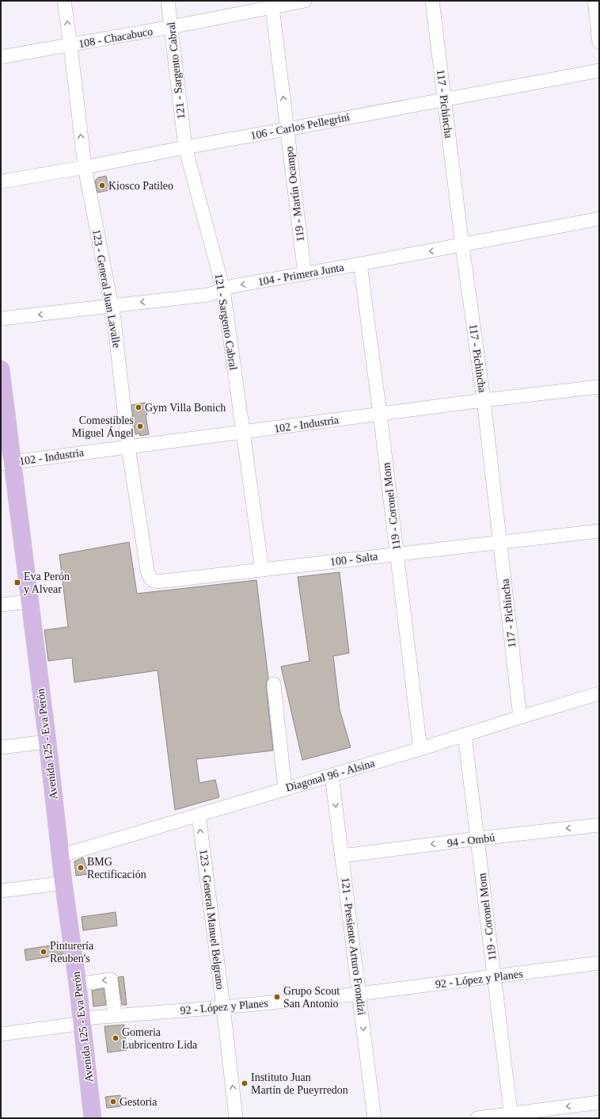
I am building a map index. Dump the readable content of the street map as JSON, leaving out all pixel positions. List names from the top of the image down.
{
  "streets": {
    "main road": ["Avenida 125 - Eva Perón"],
    "street": [
      "108 - Chacabuco",
      "121 - Sargento Cabral",
      "117 - Pichincha",
      "106 - Carlos Pellegrini",
      "119 - Martín Ocampo",
      "104 - Primera Junta",
      "123 - General Juan Lavalle",
      "102 - Industria",
      "119 - Coronel Mom",
      "100 - Salta",
      "Diagonal 96 - Alsina",
      "94 - Ombú",
      "123 - General Manuel Belgrano",
      "121 - Presiente Arturo Frondizi",
      "92 - López y Planes"
    ]
  },
  "crossings": [
    ["108 - Chacabuco", "121 - Sargento Cabral"],
    ["108 - Chacabuco", "119 - Martín Ocampo"],
    ["108 - Chacabuco", "123 - General Juan Lavalle"],
    ["121 - Sargento Cabral", "106 - Carlos Pellegrini"],
    ["121 - Sargento Cabral", "104 - Primera Junta"],
    ["121 - Sargento Cabral", "102 - Industria"],
    ["121 - Sargento Cabral", "100 - Salta"],
    ["117 - Pichincha", "106 - Carlos Pellegrini"],
    ["117 - Pichincha", "104 - Primera Junta"],
    ["117 - Pichincha", "102 - Industria"],
    ["117 - Pichincha", "100 - Salta"],
    ["117 - Pichincha", "Diagonal 96 - Alsina"],
    ["106 - Carlos Pellegrini", "119 - Martín Ocampo"],
    ["106 - Carlos Pellegrini", "123 - General Juan Lavalle"],
    ["119 - Martín Ocampo", "104 - Primera Junta"],
    ["104 - Primera Junta", "123 - General Juan Lavalle"],
    ["104 - Primera Junta", "119 - Coronel Mom"],
    ["123 - General Juan Lavalle", "102 - Industria"],
    ["123 - General Juan Lavalle", "100 - Salta"],
    ["102 - Industria", "119 - Coronel Mom"],
    ["102 - Industria", "Avenida 125 - Eva Perón"],
    ["119 - Coronel Mom", "100 - Salta"],
    ["119 - Coronel Mom", "Diagonal 96 - Alsina"],
    ["119 - Coronel Mom", "94 - Ombú"],
    ["119 - Coronel Mom", "92 - López y Planes"],
    ["Avenida 125 - Eva Perón", "Diagonal 96 - Alsina"],
    ["Avenida 125 - Eva Perón", "92 - López y Planes"],
    ["Diagonal 96 - Alsina", "123 - General Manuel Belgrano"],
    ["Diagonal 96 - Alsina", "121 - Presiente Arturo Frondizi"],
    ["94 - Ombú", "121 - Presiente Arturo Frondizi"],
    ["123 - General Manuel Belgrano", "92 - López y Planes"],
    ["121 - Presiente Arturo Frondizi", "92 - López y Planes"]
  ],
  "one_way": [
    "119 - Martín Ocampo",
    "104 - Primera Junta",
    "94 - Ombú",
    "123 - General Manuel Belgrano",
    "121 - Presiente Arturo Frondizi"
  ],
  "places": {
    "other": [
      "Kiosco Patileo",
      "Gym Villa Bonich",
      "Comestibles Miguel Ángel",
      "BMG Rectificación",
      "Pinturería Reuben's",
      "Grupo Scout San Antonio",
      "Gomeria Lubricentro Lida",
      "Instituto Juan Martín de Pueyrredon",
      "Gestoria"
    ],
    "transit": ["Eva Perón y Alvear"]
  }
}
